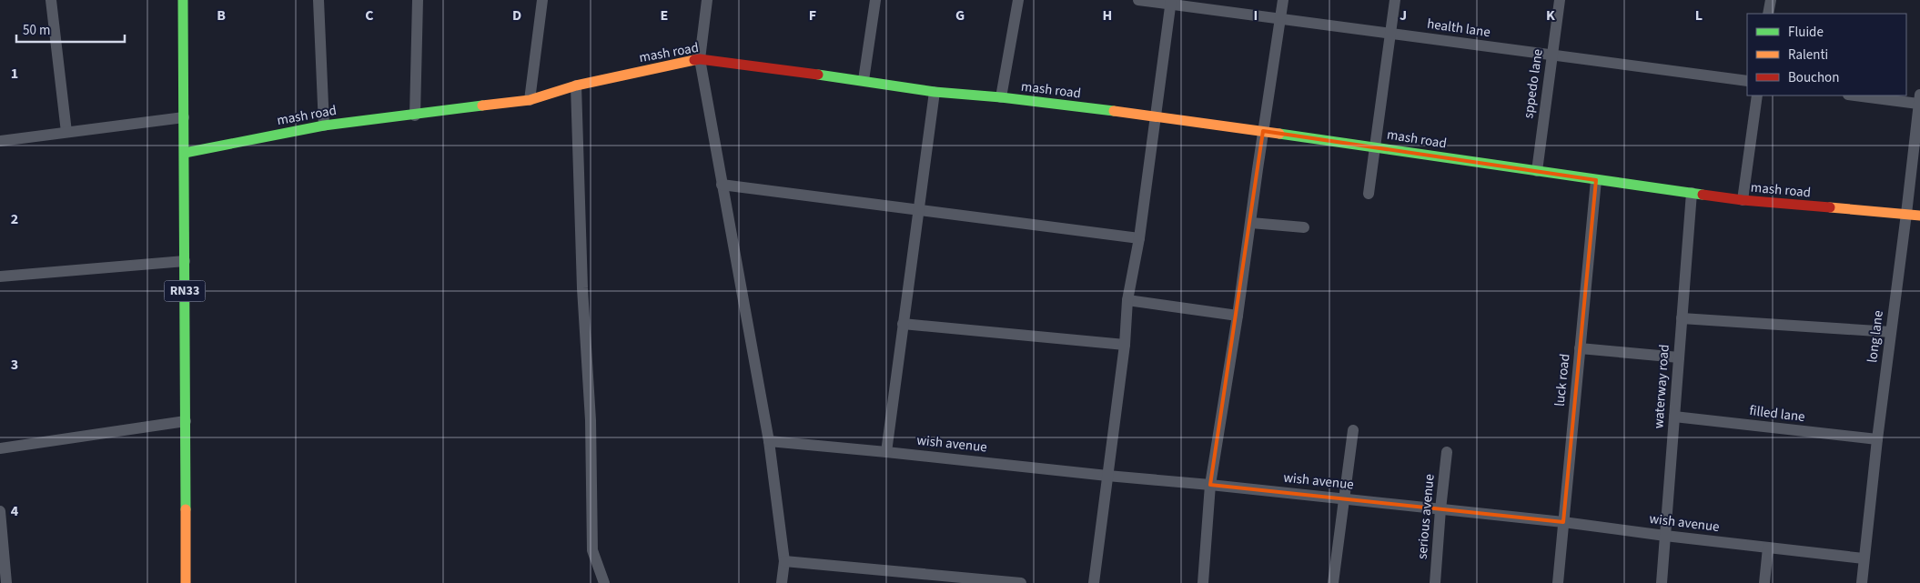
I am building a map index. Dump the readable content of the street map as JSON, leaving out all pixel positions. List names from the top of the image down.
{
  "streets": {
    "street": [
      "health lane",
      "mash road",
      "sppedo lane",
      "RN33",
      "long lane",
      "luck road",
      "waterway road",
      "filled lane",
      "wish avenue",
      "serious avenue"
    ]
  },
  "crossings": [
    ["health lane", "sppedo lane"],
    ["mash road", "sppedo lane"],
    ["mash road", "RN33"],
    ["mash road", "long lane"],
    ["mash road", "luck road"],
    ["mash road", "waterway road"],
    ["long lane", "filled lane"],
    ["long lane", "wish avenue"],
    ["luck road", "wish avenue"],
    ["waterway road", "filled lane"],
    ["waterway road", "wish avenue"],
    ["wish avenue", "serious avenue"]
  ],
  "legend": ["Fluide", "Ralenti", "Bouchon"],
  "scale_bar": "50 m",
  "grid": {
    "columns": [
      "B",
      "C",
      "D",
      "E",
      "F",
      "G",
      "H",
      "I",
      "J",
      "K",
      "L"
    ],
    "rows": [
      "1",
      "2",
      "3",
      "4"
    ]
  }
}
